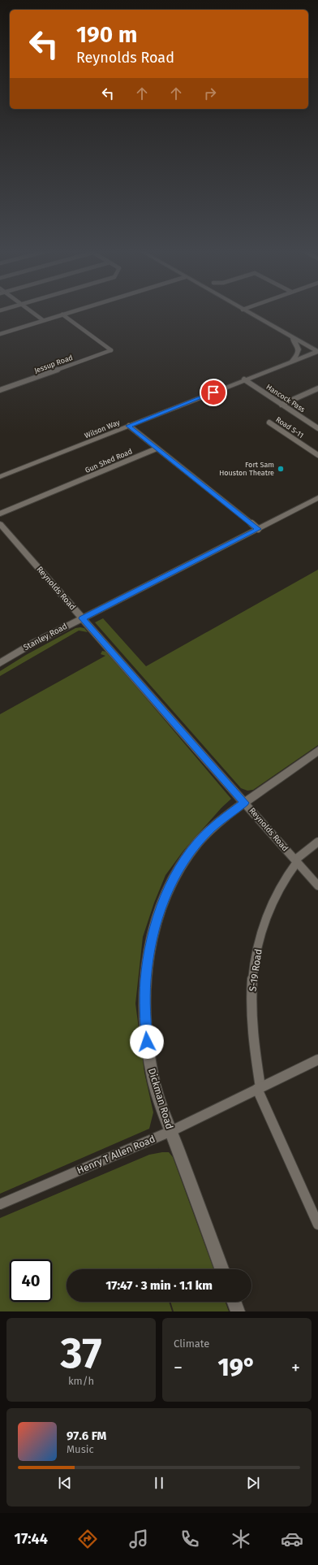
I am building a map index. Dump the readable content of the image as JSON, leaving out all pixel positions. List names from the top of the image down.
{
  "streets": {
    "street": [
      "Jessup Road",
      "Hancock Pass",
      "Road S-11",
      "Wilson Way",
      "Gun Shed Road",
      "Reynolds Road",
      "Stanley Road",
      "S-19 Road",
      "Dickman Road",
      "Henry T Allen Road"
    ]
  },
  "crossings": [
    ["Hancock Pass", "Wilson Way"],
    ["Reynolds Road", "Stanley Road"],
    ["Reynolds Road", "S-19 Road"],
    ["Reynolds Road", "Dickman Road"],
    ["S-19 Road", "Henry T Allen Road"],
    ["Dickman Road", "Henry T Allen Road"]
  ],
  "places": ["Fort Sam Houston Theatre"],
  "page": {
    "turn": ["190 m", "Reynolds Road"],
    "limit": "40",
    "trip": "17:47 · 3 min · 1.1 km",
    "tile": [
      ["37", "km/h"],
      "Climate"
    ],
    "heat": ["−", "19°", "+"],
    "song": ["97.6 FM", "Music"],
    "tabs": "17:44"
  }
}
